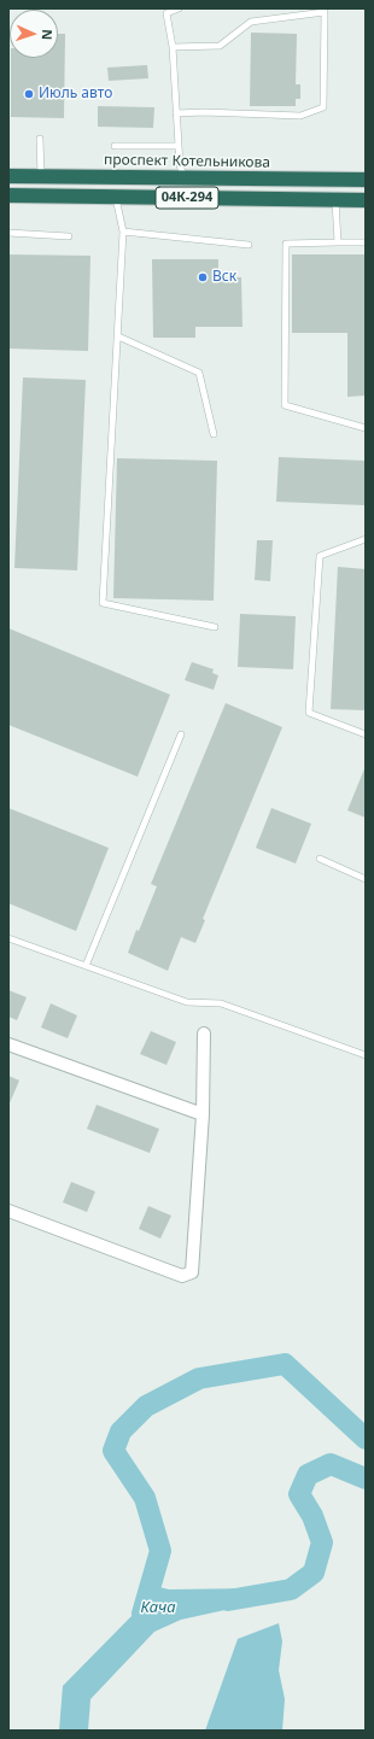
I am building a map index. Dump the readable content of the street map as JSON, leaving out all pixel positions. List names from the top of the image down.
{
  "streets": {
    "highway": ["проспект Котельникова", "04К-294"]
  },
  "water": ["Кача"],
  "places": ["Июль авто", "Вск"],
  "north": "right"
}
